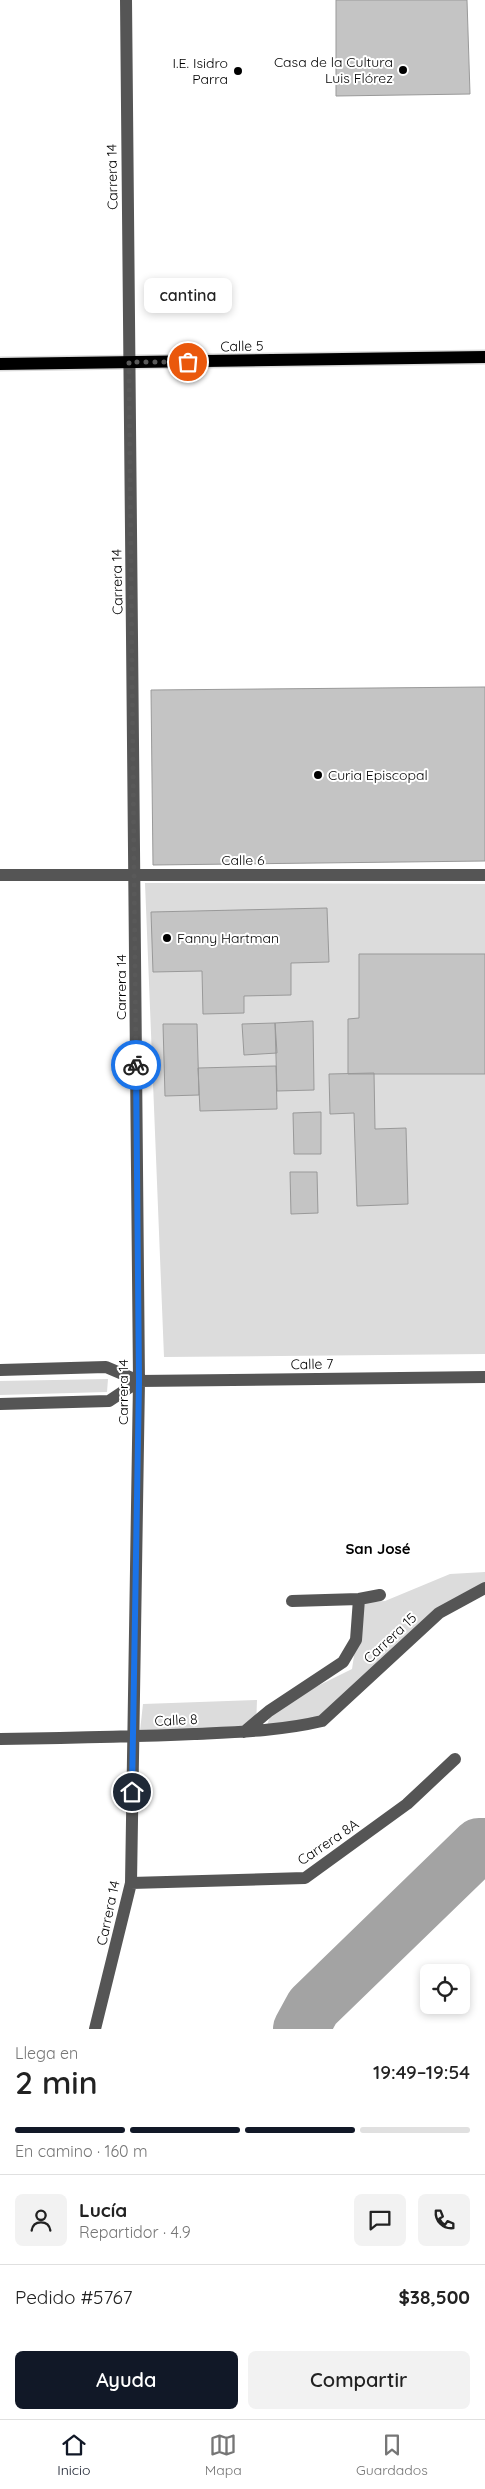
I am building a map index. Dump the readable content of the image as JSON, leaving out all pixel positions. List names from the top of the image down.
{
  "streets": {
    "main road": ["Calle 5"],
    "street": [
      "Carrera 14",
      "Calle 6",
      "Calle 7",
      "Carrera 15",
      "Calle 8",
      "Carrera 8A"
    ]
  },
  "crossings": [
    ["Carrera 14", "Calle 5"],
    ["Carrera 14", "Calle 6"],
    ["Carrera 14", "Calle 7"],
    ["Carrera 14", "Calle 8"],
    ["Carrera 14", "Carrera 8A"],
    ["Carrera 15", "Calle 8"]
  ],
  "districts": ["San José"],
  "places": [
    "Casa de la Cultura Luis Flórez",
    "I.E. Isidro Parra",
    "cantina",
    "Curia Episcopal",
    "Fanny Hartman"
  ],
  "page": {
    "bubble": "cantina",
    "heading": ["2 min", "Llega en", "19:49–19:54"],
    "panel": [
      "Lucía",
      "Repartidor · 4.9",
      "Pedido #5767",
      "$38,500"
    ],
    "bar": "En camino · 160 m",
    "buttons": ["Ayuda", "Compartir"],
    "tabs": ["Inicio", "Mapa", "Guardados"]
  }
}
